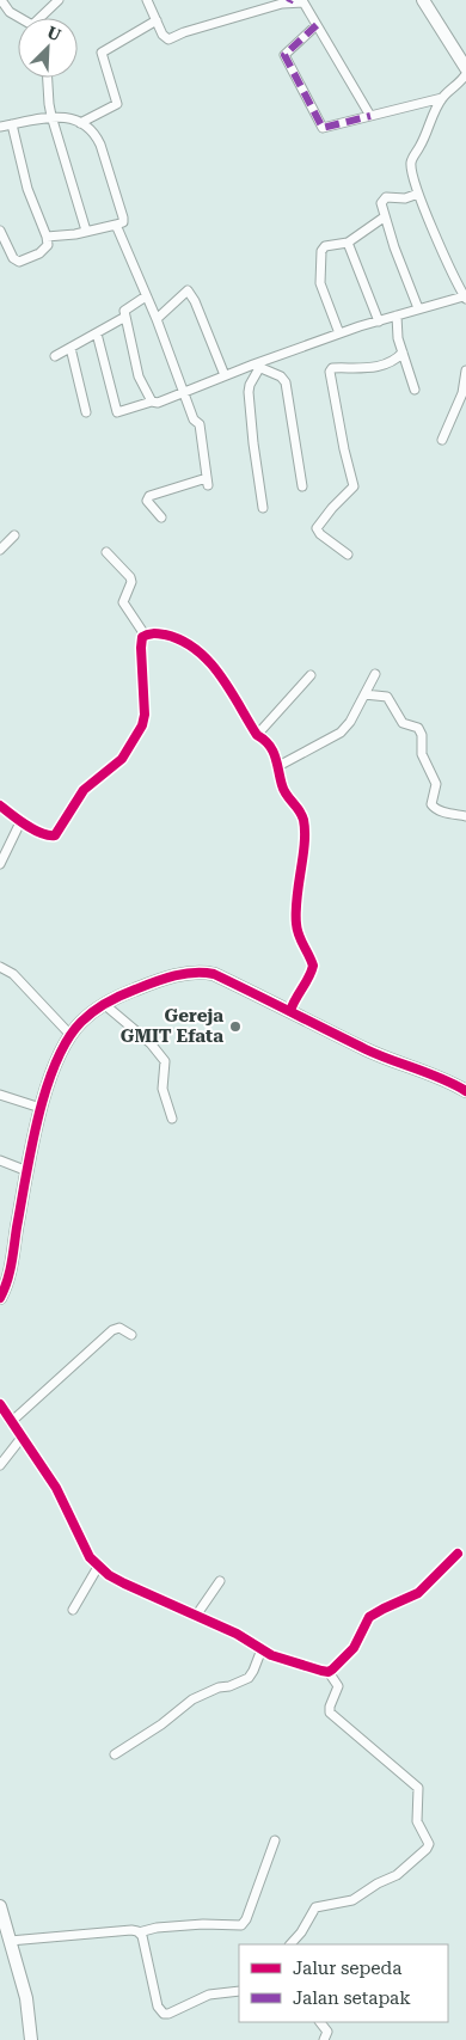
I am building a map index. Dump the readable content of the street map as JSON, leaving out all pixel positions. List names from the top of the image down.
{
  "places": ["Gereja GMIT Efata"],
  "legend": ["Jalur sepeda", "Jalan setapak"],
  "north": "top right"
}
